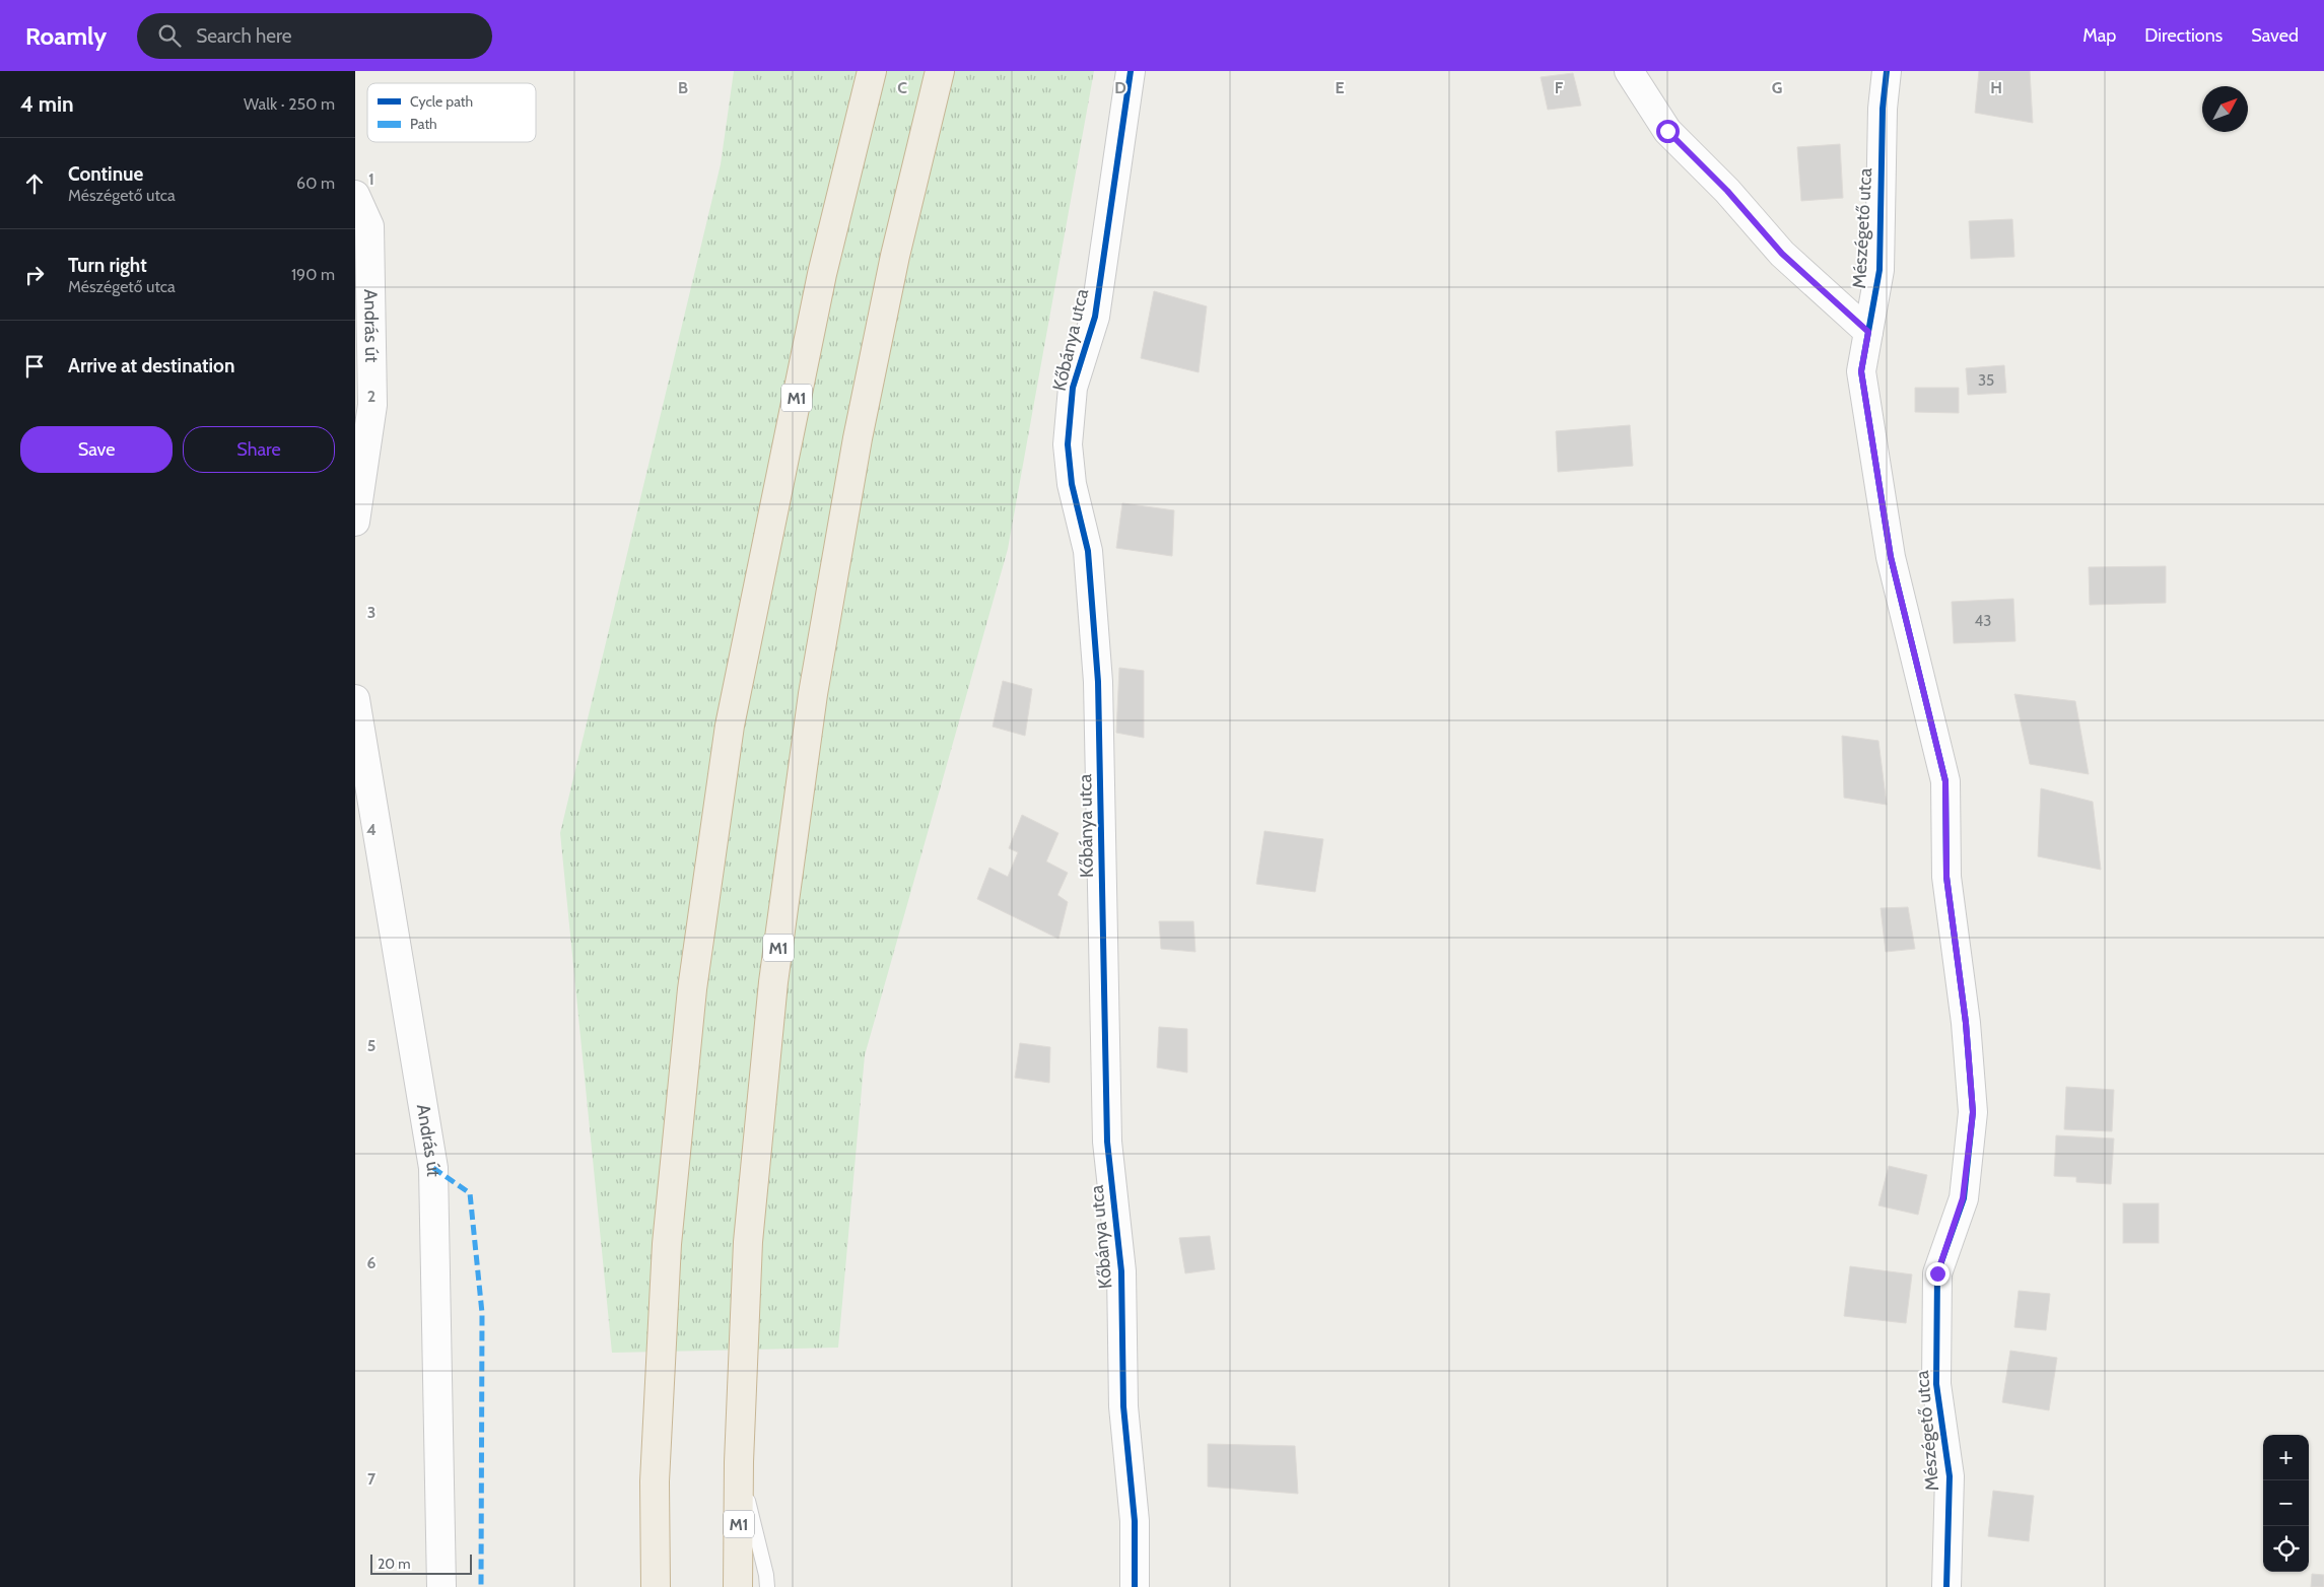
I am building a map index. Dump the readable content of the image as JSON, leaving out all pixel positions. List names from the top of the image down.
{
  "streets": {
    "highway": ["M1"],
    "street": ["Mészégető utca", "András út", "Kőbánya utca"]
  },
  "house_numbers": ["35", "43"],
  "legend": ["Cycle path", "Path"],
  "scale_bar": "20 m",
  "north": "top right",
  "page": {
    "header": "Roamly",
    "search": "Search here",
    "nav": ["Map", "Directions", "Saved"],
    "heading": ["4 min", "Walk · 250 m"],
    "list": [
      ["Continue", "Mészégető utca", "60 m"],
      ["Turn right", "Mészégető utca", "190 m"],
      "Arrive at destination"
    ],
    "buttons": ["Save", "Share"],
    "map_buttons": ["+", "−"],
    "scale": "20 m"
  },
  "grid": {
    "columns": [
      "B",
      "C",
      "D",
      "E",
      "F",
      "G",
      "H"
    ],
    "rows": [
      "1",
      "2",
      "3",
      "4",
      "5",
      "6",
      "7"
    ]
  }
}
